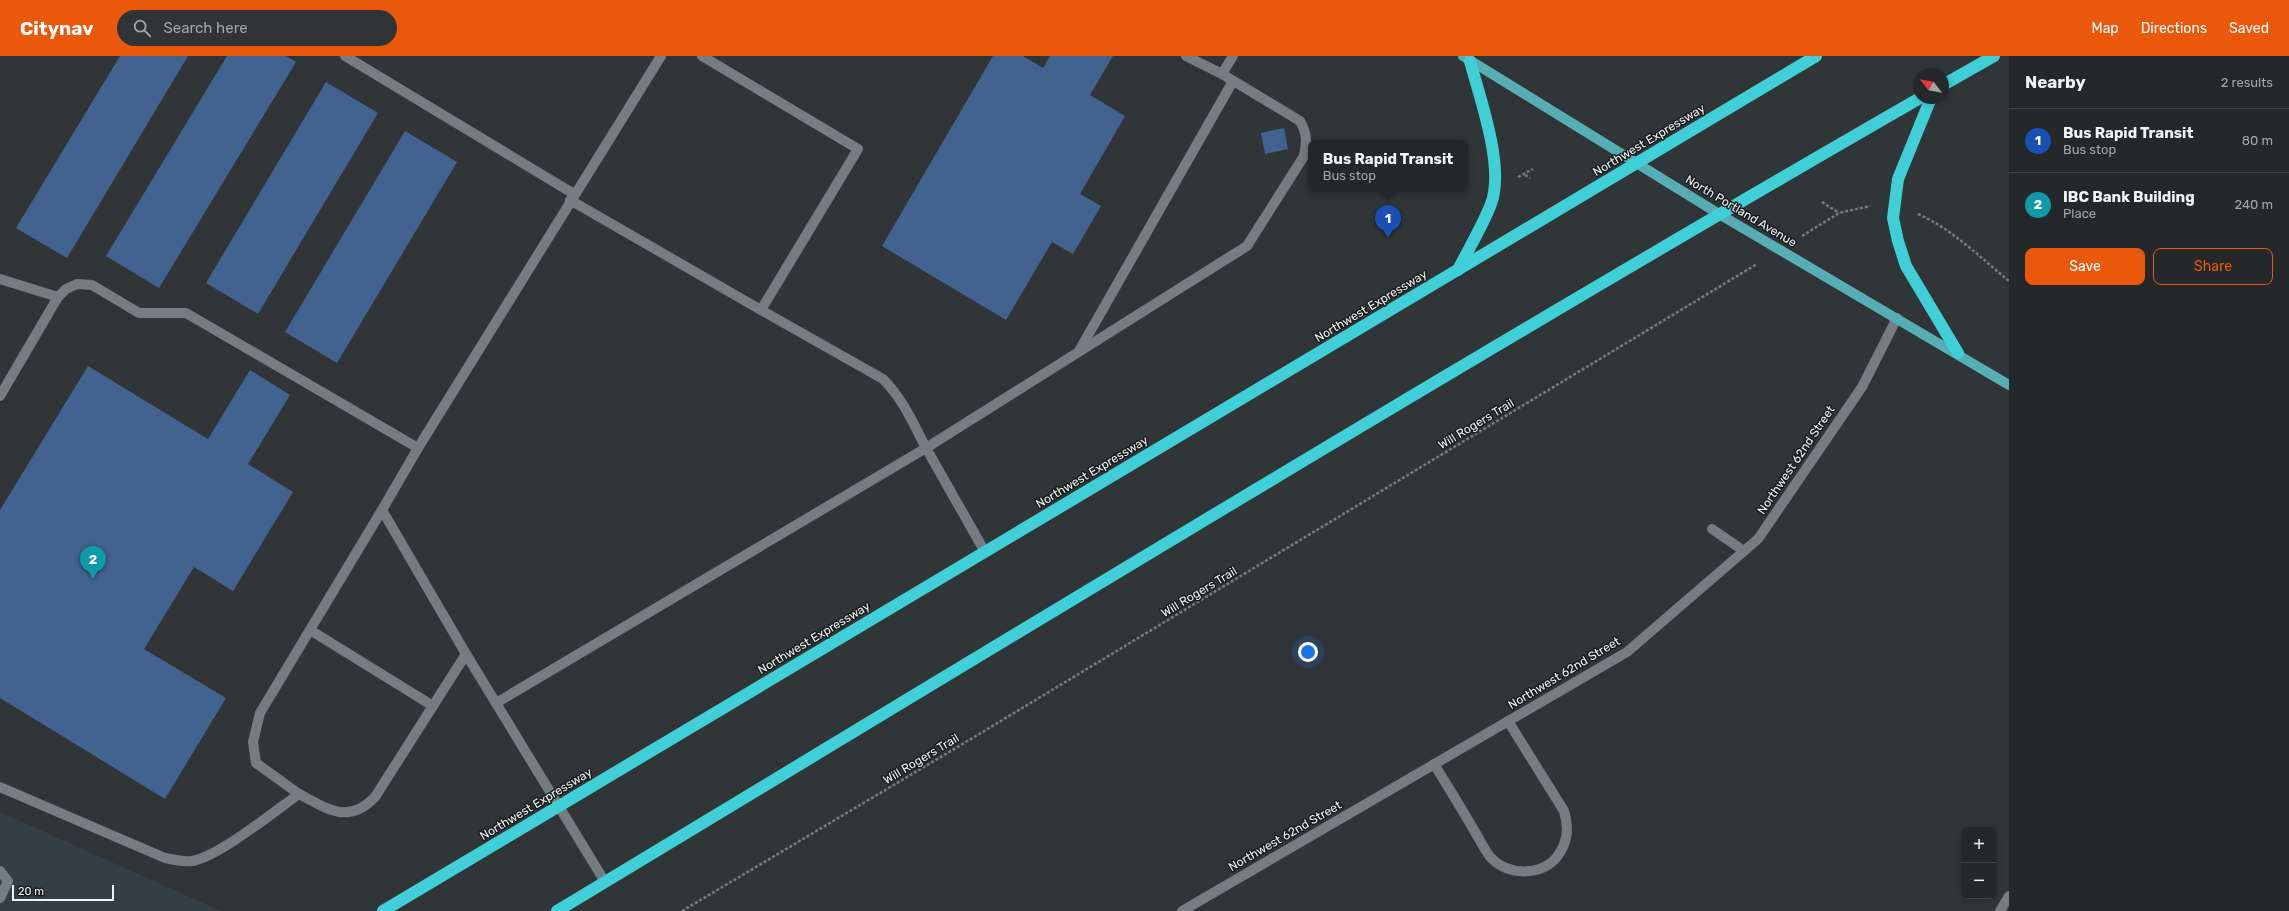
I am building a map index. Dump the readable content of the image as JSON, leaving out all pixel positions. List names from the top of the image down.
{
  "streets": {
    "highway": ["Northwest Expressway"],
    "main road": ["North Portland Avenue"],
    "street": ["Northwest 62nd Street"],
    "path": ["Will Rogers Trail"]
  },
  "crossings": [
    ["Northwest Expressway", "North Portland Avenue"],
    ["North Portland Avenue", "Northwest 62nd Street"]
  ],
  "scale_bar": "20 m",
  "north": "top left",
  "page": {
    "header": "Citynav",
    "search": "Search here",
    "nav": ["Map", "Directions", "Saved"],
    "heading": ["Nearby", "2 results"],
    "list": [
      {
        "mark": "1",
        "name": "Bus Rapid Transit",
        "note": "Bus stop",
        "value": "80 m"
      },
      {
        "mark": "2",
        "name": "IBC Bank Building",
        "note": "Place",
        "value": "240 m"
      }
    ],
    "popup": ["Bus Rapid Transit", "Bus stop"],
    "pins": ["1", "2"],
    "buttons": ["Save", "Share"],
    "map_buttons": ["+", "−"],
    "scale": "20 m"
  }
}
